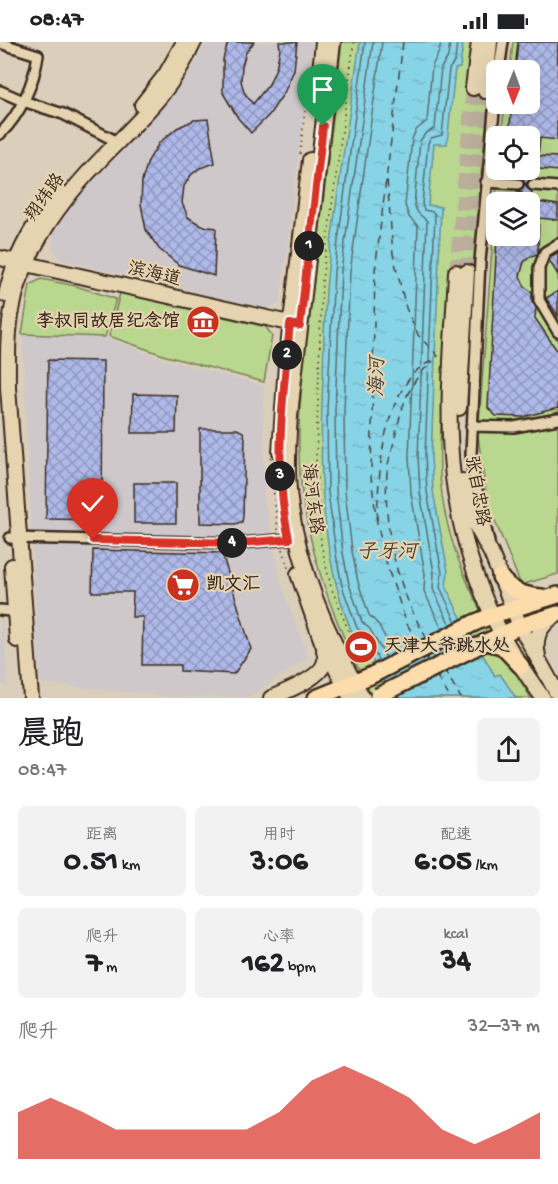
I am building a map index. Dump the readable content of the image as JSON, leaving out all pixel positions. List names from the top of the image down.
{
  "streets": {
    "street": [
      "翔纬路",
      "滨海道",
      "张自忠路",
      "海河东路"
    ]
  },
  "crossings": [
    ["翔纬路", "滨海道"],
    ["滨海道", "海河东路"]
  ],
  "water": ["海河", "子牙河"],
  "places": {
    "museum": ["李叔同故居纪念馆"],
    "supermarket": ["凯文汇"],
    "sports": ["天津大爷跳水处"]
  },
  "north": "bottom",
  "page": {
    "status": "08:47",
    "pins": [
      "1",
      "2",
      "3",
      "4"
    ],
    "heading": ["晨跑", "08:47"],
    "stats": [
      ["距离", "0.51 km"],
      ["用时", "3:06"],
      ["配速", "6:05 /km"],
      ["爬升", "7 m"],
      ["心率", "162 bpm"],
      ["kcal", "34"]
    ],
    "chart": ["爬升", "32–37 m"]
  }
}
